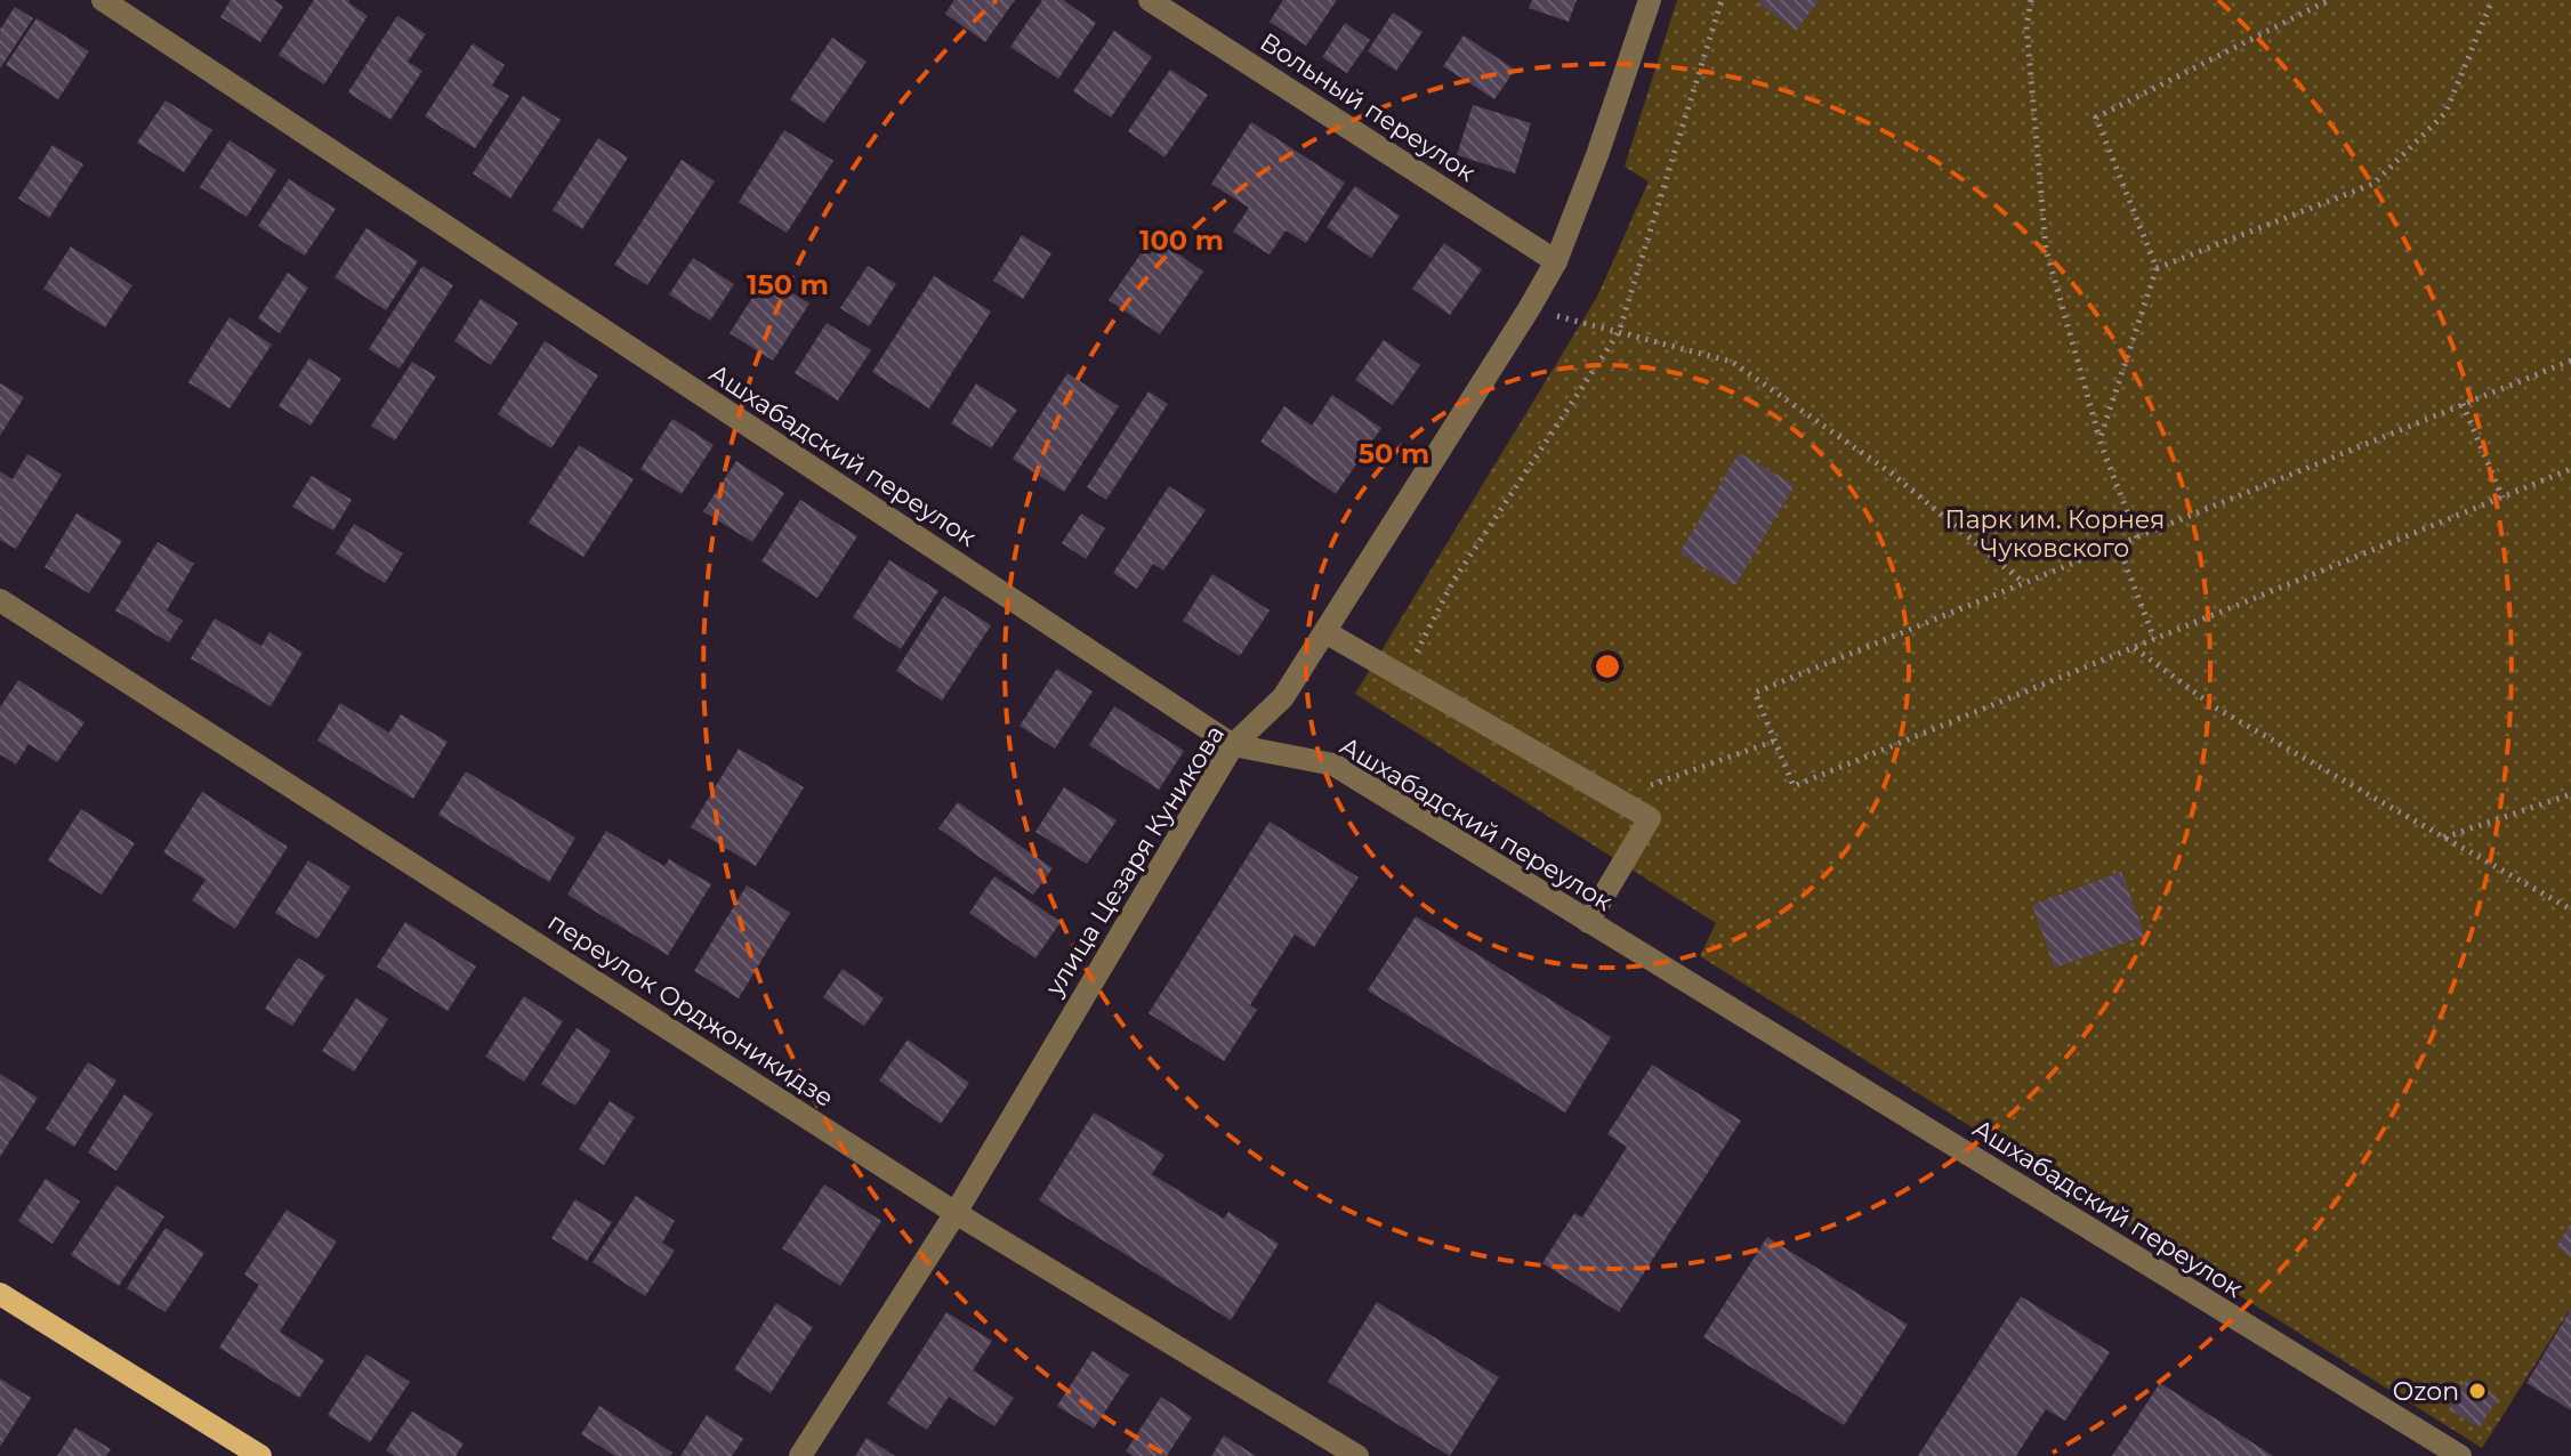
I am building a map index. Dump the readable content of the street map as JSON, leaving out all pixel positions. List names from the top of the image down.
{
  "streets": {
    "street": [
      "Вольный переулок",
      "Ашхабадский переулок",
      "улица Цезаря Куникова",
      "переулок Орджоникидзе"
    ]
  },
  "crossings": [
    ["Вольный переулок", "улица Цезаря Куникова"],
    ["Ашхабадский переулок", "улица Цезаря Куникова"],
    ["улица Цезаря Куникова", "переулок Орджоникидзе"]
  ],
  "parks": ["Парк им. Корнея Чуковского"],
  "places": ["Ozon"],
  "rings": ["100 m", "150 m", "50 m"]
}
